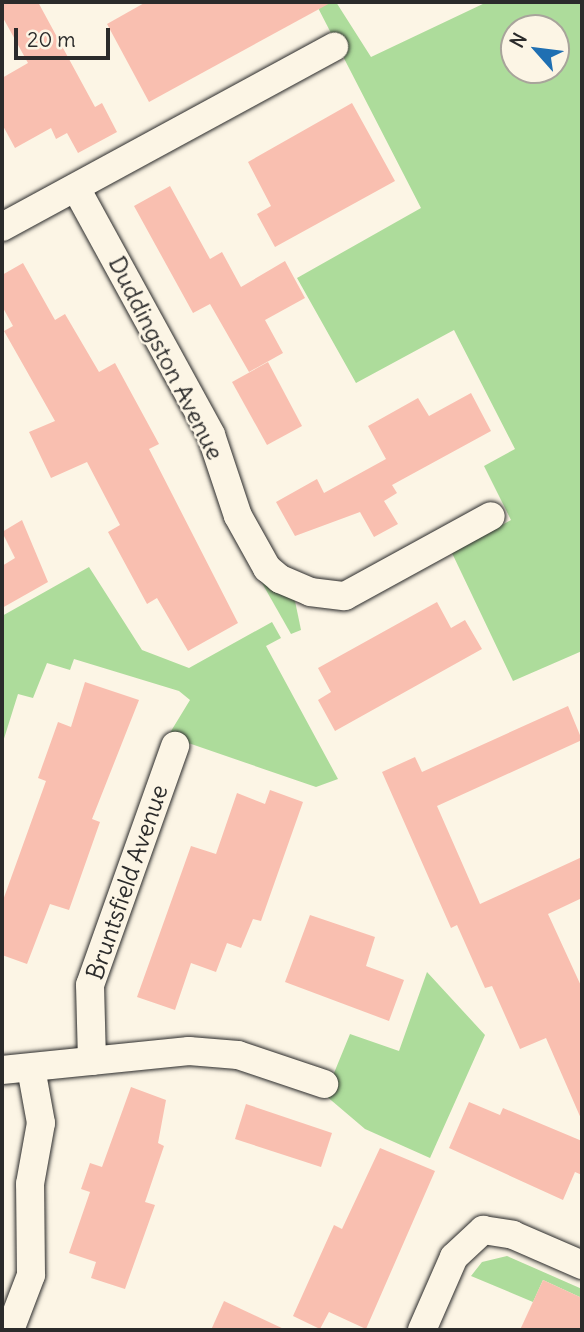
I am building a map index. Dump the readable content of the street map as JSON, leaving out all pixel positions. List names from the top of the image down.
{
  "streets": {
    "street": ["Duddingston Avenue", "Bruntsfield Avenue"]
  },
  "scale_bar": "20 m",
  "north": "top left"
}
